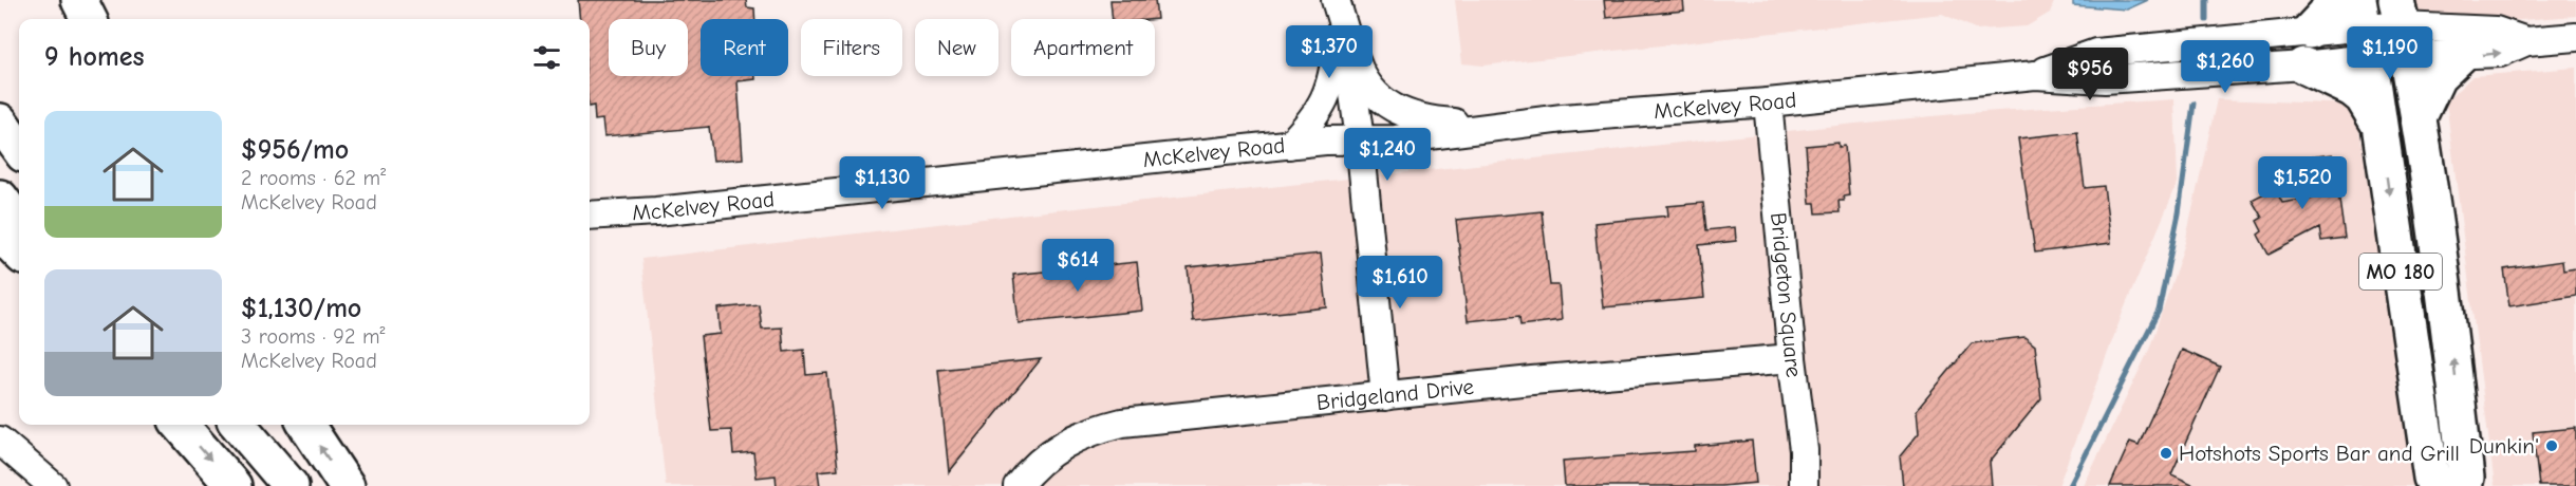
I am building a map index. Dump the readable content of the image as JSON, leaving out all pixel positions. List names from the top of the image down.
{
  "streets": {
    "main road": ["MO 180"],
    "street": ["McKelvey Road", "Bridgeton Square", "Bridgeland Drive"]
  },
  "crossings": [
    ["McKelvey Road", "MO 180"],
    ["McKelvey Road", "Bridgeton Square"],
    ["Bridgeton Square", "Bridgeland Drive"]
  ],
  "places": ["Dunkin'", "Hotshots Sports Bar and Grill"],
  "page": {
    "chip": [
      "Buy",
      "Rent",
      "Filters",
      "New",
      "Apartment"
    ],
    "heading": "9 homes",
    "price": [
      "$1,370",
      "$1,190",
      "$1,260",
      "$956",
      "$1,240",
      "$1,130",
      "$1,520",
      "$614",
      "$1,610"
    ],
    "list": [
      {
        "name": "$956/mo",
        "note": "2 rooms · 62 m² · McKelvey Road"
      },
      {
        "name": "$1,130/mo",
        "note": "3 rooms · 92 m² · McKelvey Road"
      }
    ]
  }
}
